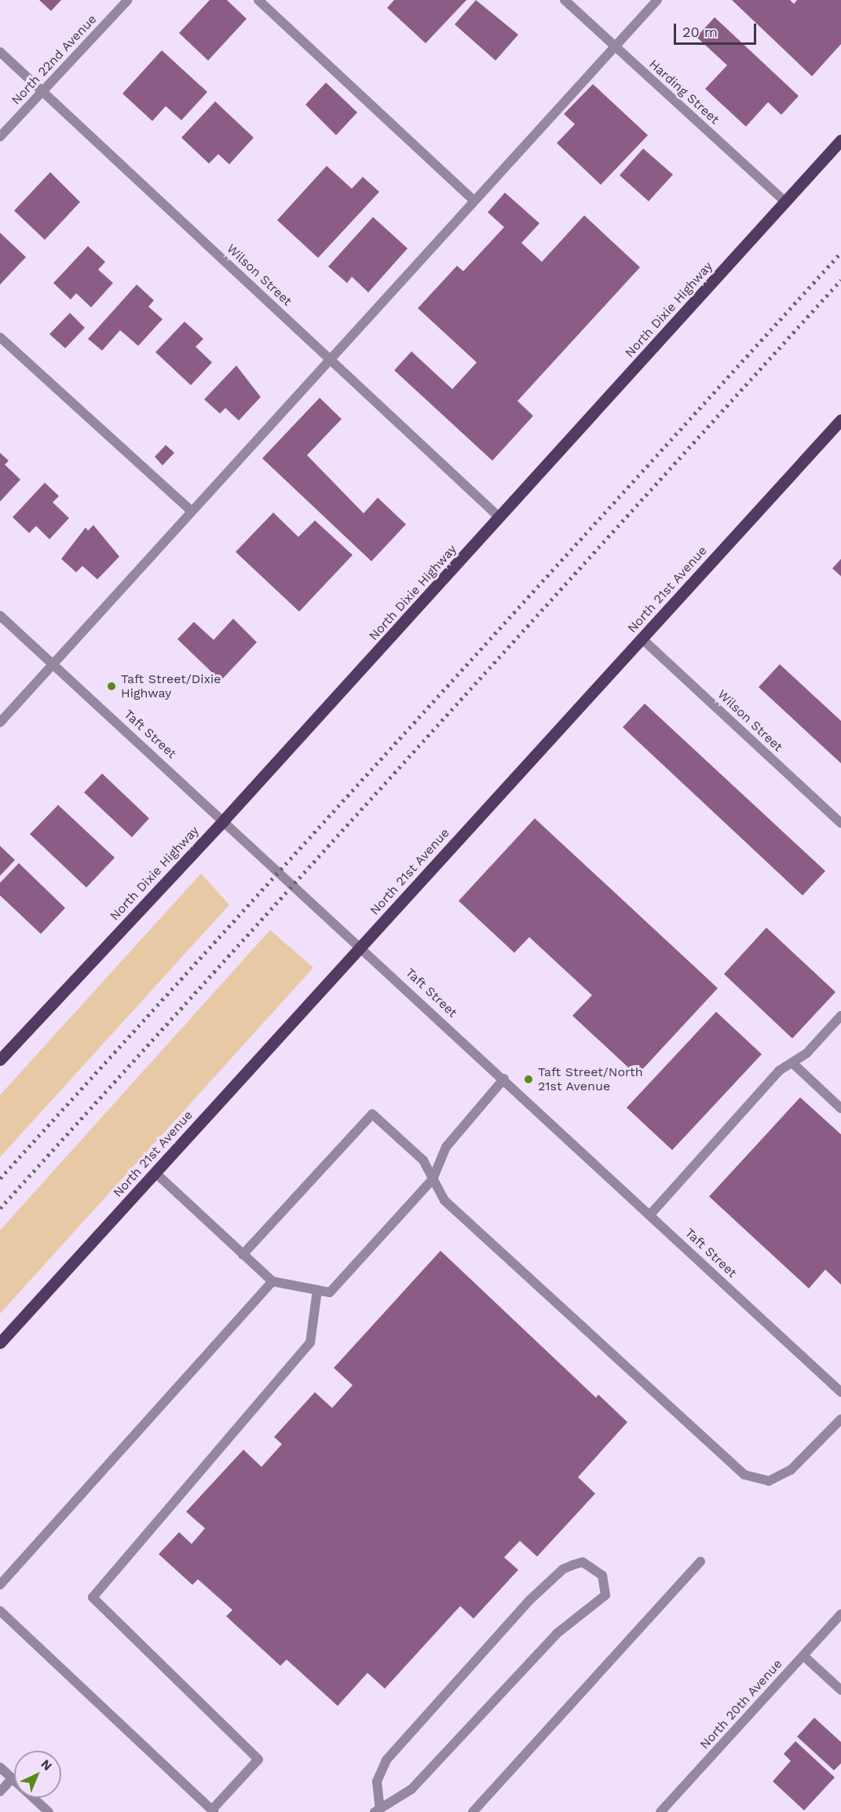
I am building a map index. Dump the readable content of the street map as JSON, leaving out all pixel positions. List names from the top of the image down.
{
  "streets": {
    "main road": ["North Dixie Highway", "North 21st Avenue"],
    "street": [
      "North 22nd Avenue",
      "Harding Street",
      "Wilson Street",
      "Taft Street",
      "North 20th Avenue"
    ]
  },
  "crossings": [
    ["North 22nd Avenue", "Wilson Street"],
    ["Harding Street", "North Dixie Highway"],
    ["Wilson Street", "North Dixie Highway"],
    ["Wilson Street", "North 21st Avenue"],
    ["North Dixie Highway", "Taft Street"],
    ["North 21st Avenue", "Taft Street"]
  ],
  "places": ["Taft Street/Dixie Highway", "Taft Street/North 21st Avenue"],
  "scale_bar": "20 m",
  "north": "top right"
}
